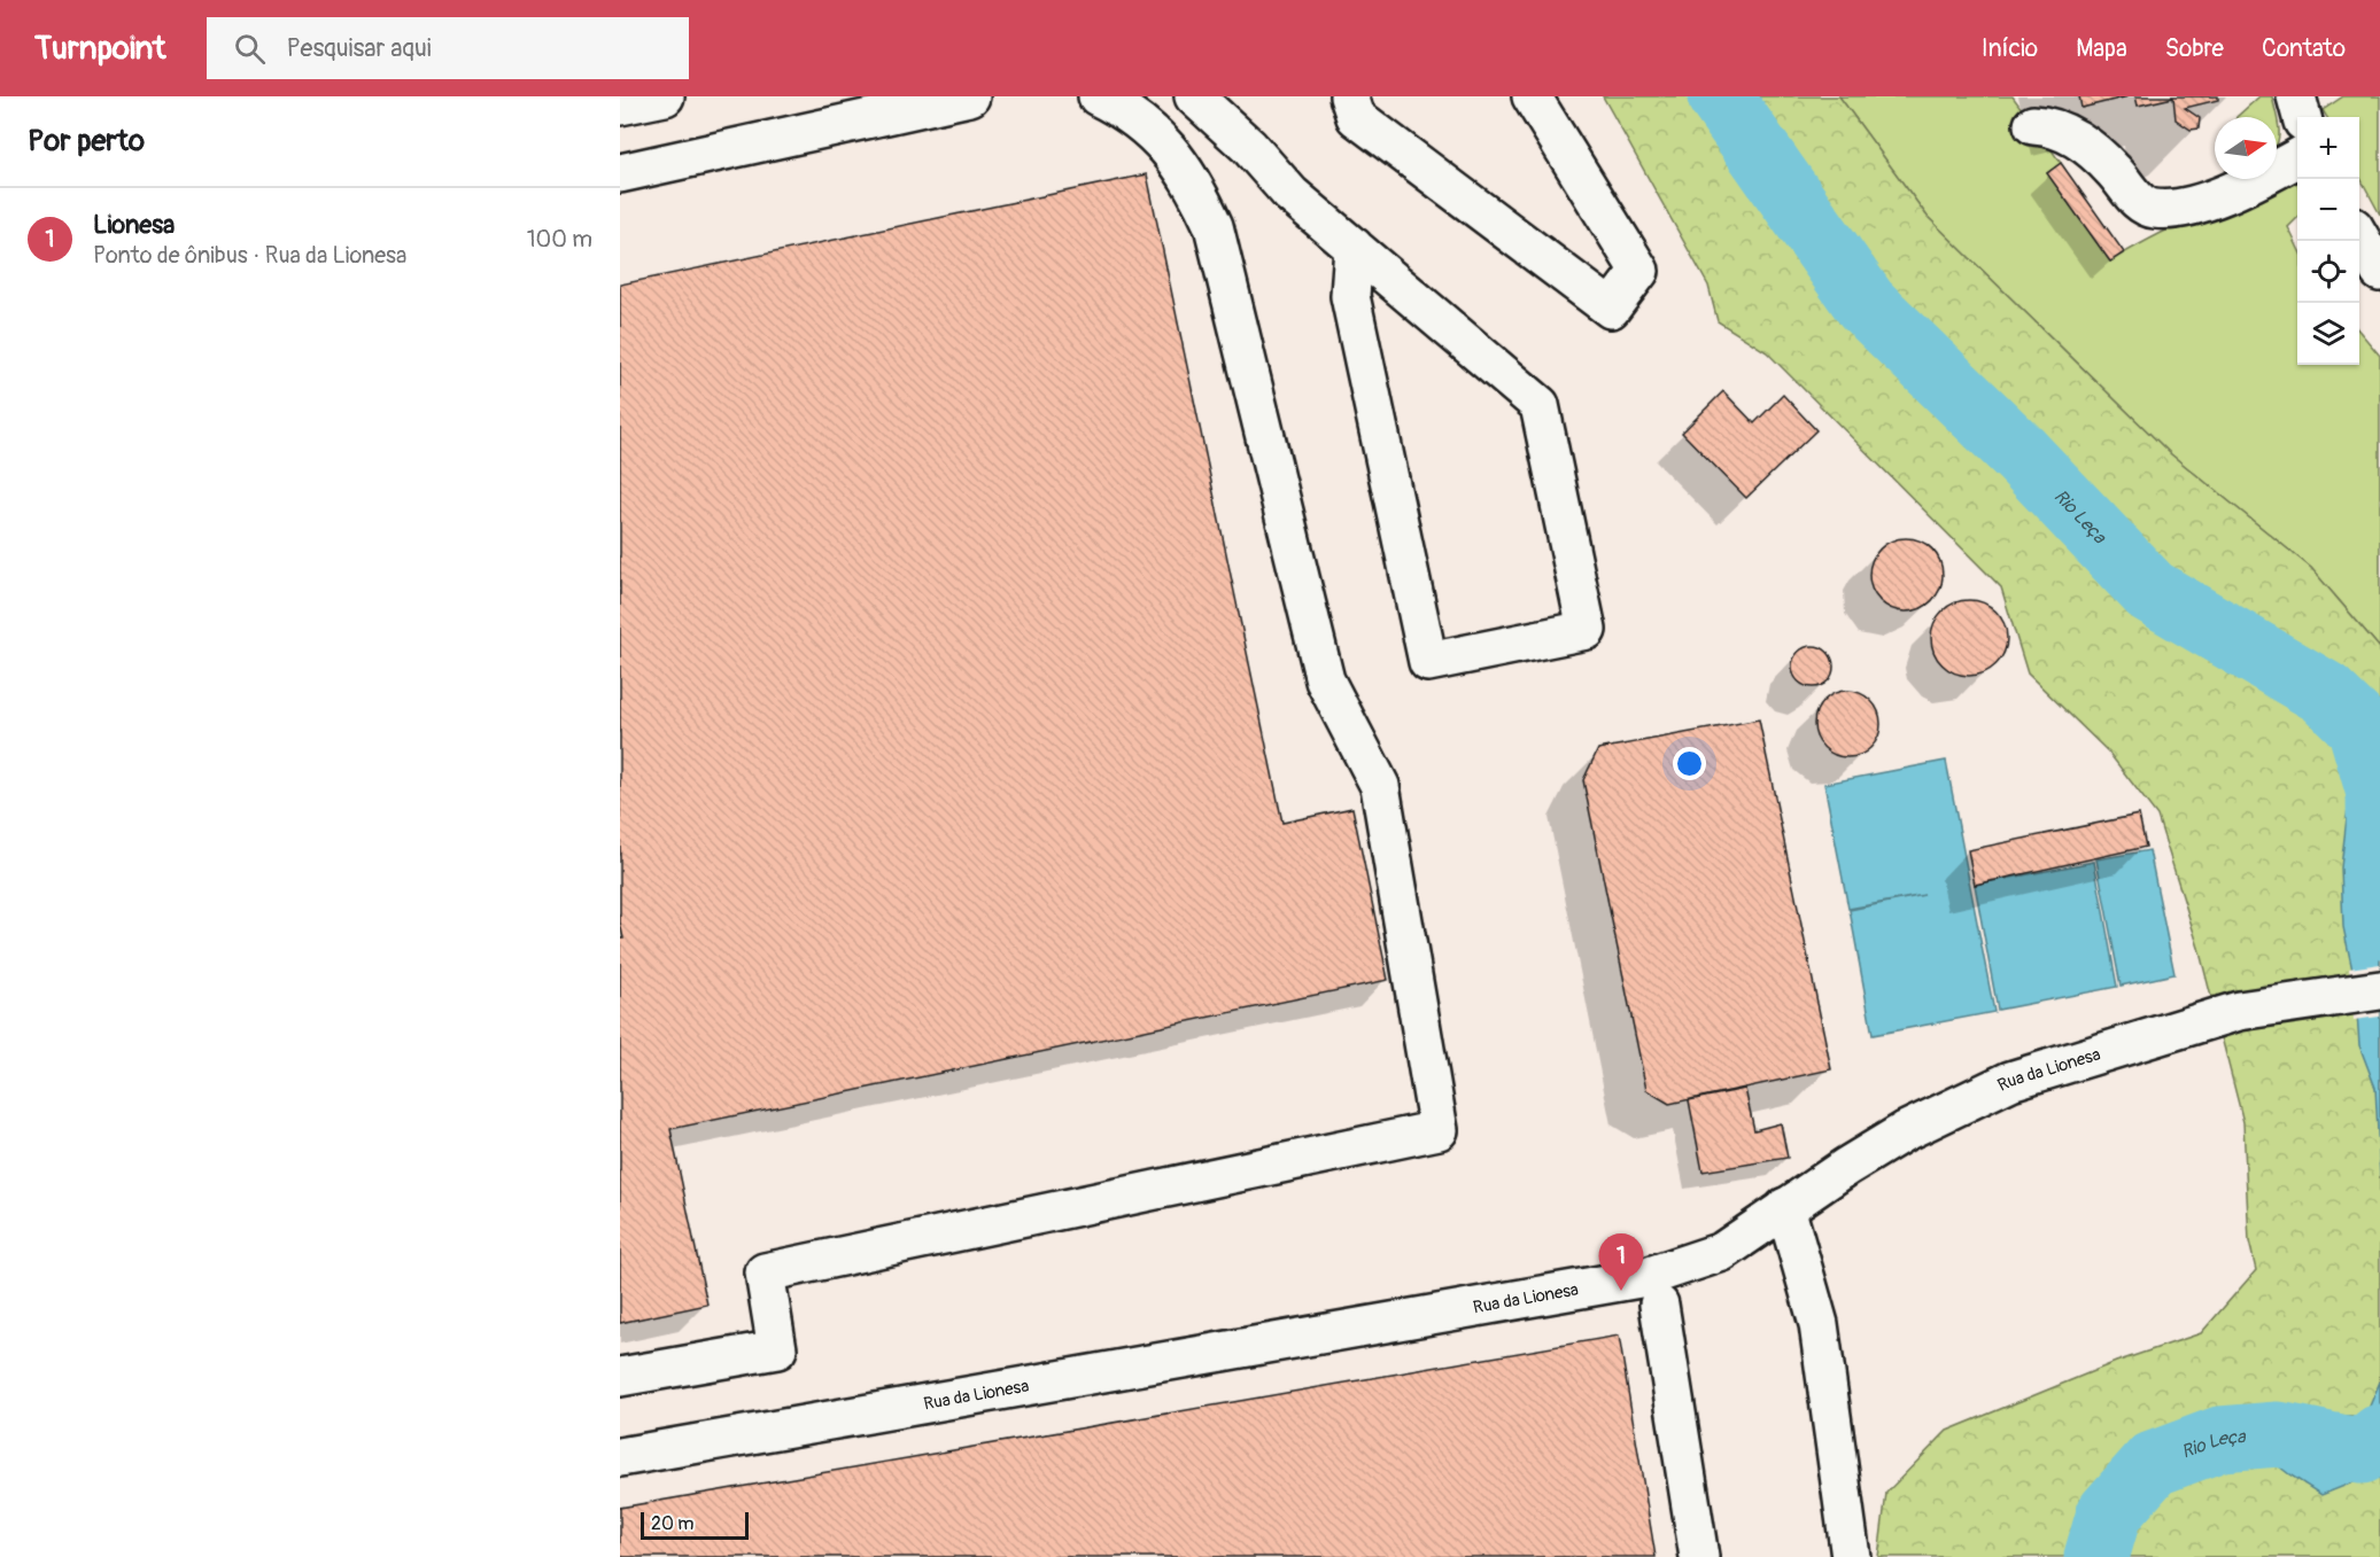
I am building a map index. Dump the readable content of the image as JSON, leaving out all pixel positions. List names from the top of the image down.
{
  "streets": {
    "street": ["Rua da Lionesa"]
  },
  "water": ["Rio Leça"],
  "scale_bar": "20 m",
  "north": "right",
  "page": {
    "header": "Turnpoint",
    "search": "Pesquisar aqui",
    "nav": [
      "Início",
      "Mapa",
      "Sobre",
      "Contato"
    ],
    "heading": "Por perto",
    "map_buttons": ["+", "−"],
    "list": [
      {
        "mark": "1",
        "name": "Lionesa",
        "note": "Ponto de ônibus · Rua da Lionesa",
        "value": "100 m"
      }
    ],
    "pins": "1",
    "scale": "20 m"
  }
}
